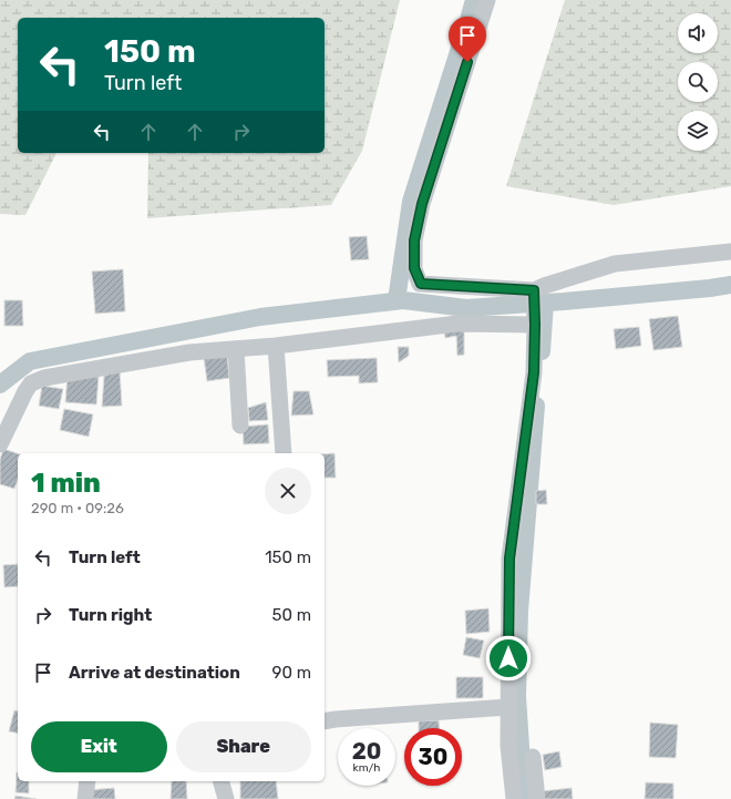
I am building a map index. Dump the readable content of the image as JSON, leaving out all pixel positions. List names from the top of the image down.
{
  "page": {
    "turn": ["150 m", "Turn left"],
    "heading": ["1 min", "290 m · 09:26"],
    "list": [
      {
        "name": "Turn left",
        "value": "150 m"
      },
      {
        "name": "Turn right",
        "value": "50 m"
      },
      {
        "name": "Arrive at destination",
        "value": "90 m"
      }
    ],
    "buttons": ["Exit", "Share"],
    "speed": "20 km/h",
    "limit": "30"
  }
}
